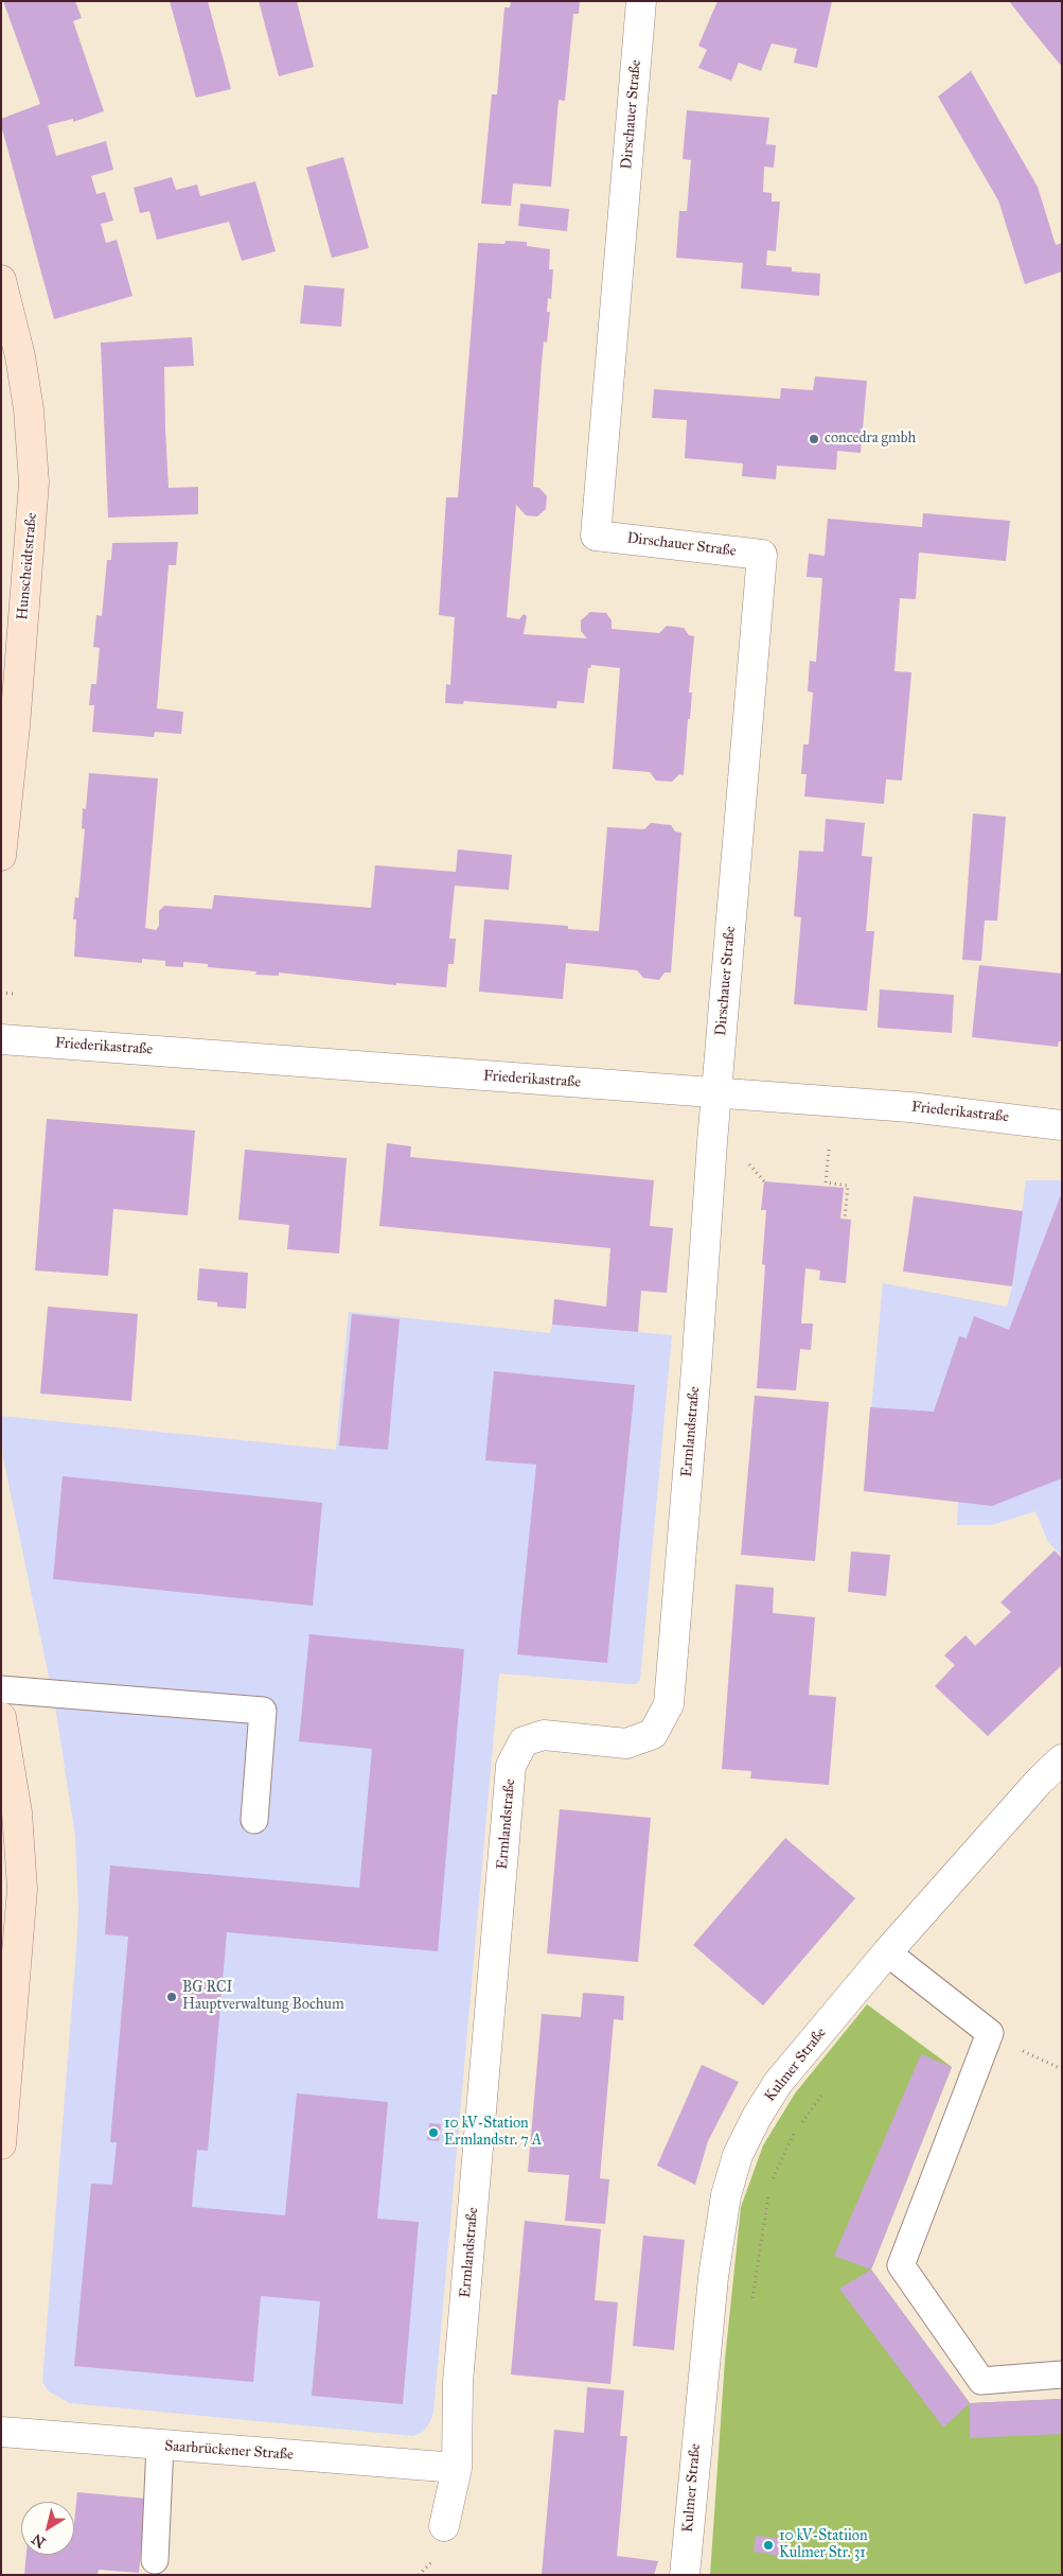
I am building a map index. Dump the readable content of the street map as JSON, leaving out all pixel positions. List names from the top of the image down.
{
  "streets": {
    "street": [
      "Dirschauer Straße",
      "Hunscheidtstraße",
      "Friederikastraße",
      "Ermlandstraße",
      "Kulmer Straße",
      "Saarbrückener Straße"
    ]
  },
  "crossings": [
    ["Dirschauer Straße", "Friederikastraße"],
    ["Dirschauer Straße", "Ermlandstraße"],
    ["Friederikastraße", "Ermlandstraße"],
    ["Ermlandstraße", "Saarbrückener Straße"]
  ],
  "places": [
    "concedra gmbh",
    "BG RCI Hauptverwaltung Bochum",
    "10 kV-Station Ermlandstr. 7 A",
    "10 kV-Statiion Kulmer Str. 31"
  ],
  "north": "bottom left"
}
